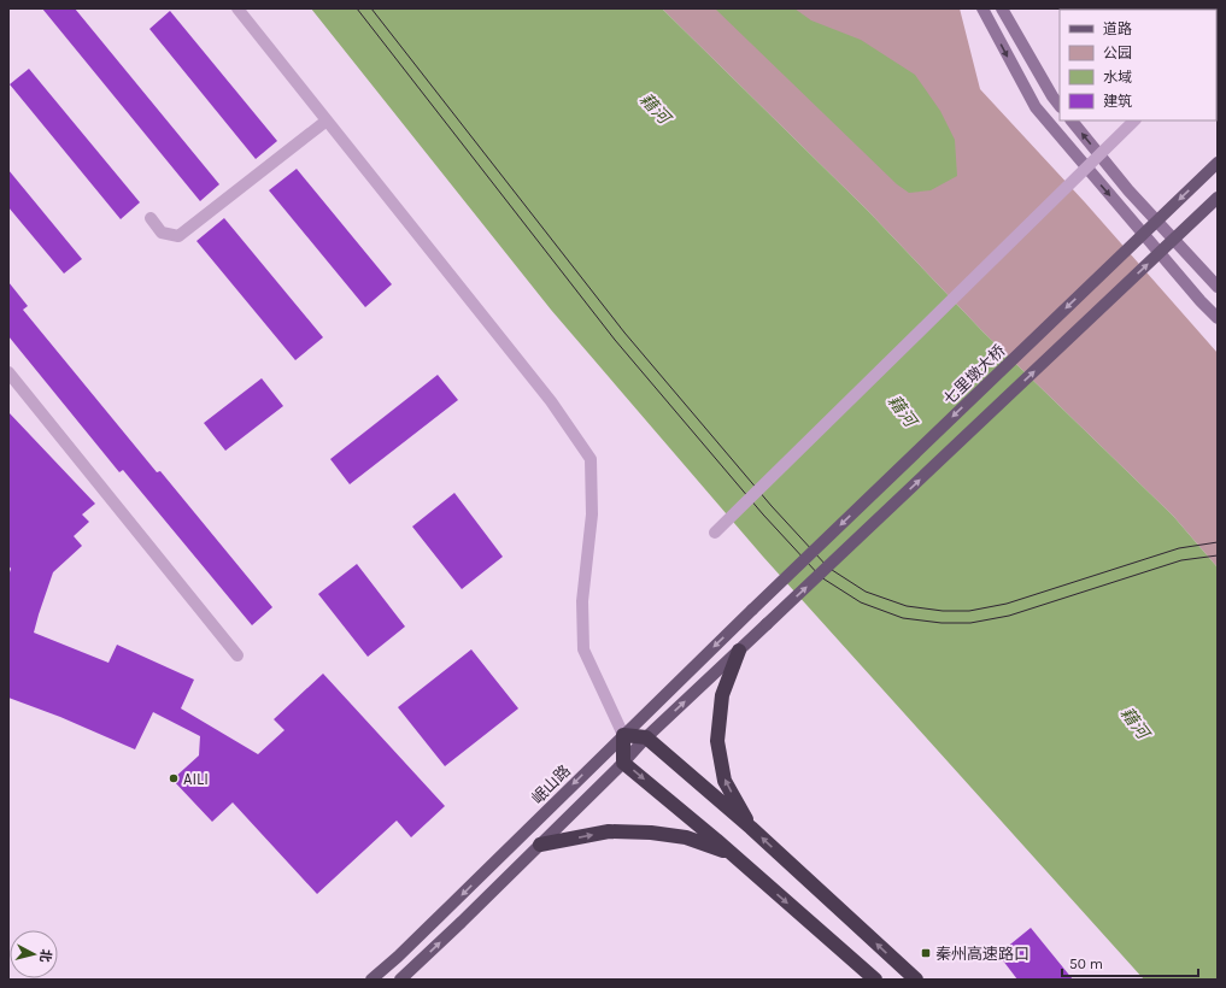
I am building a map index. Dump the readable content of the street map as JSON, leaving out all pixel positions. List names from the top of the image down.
{
  "streets": {
    "main road": ["七里墩大桥", "岷山路"]
  },
  "crossings": [
    ["七里墩大桥", "岷山路"]
  ],
  "water": ["藉河"],
  "places": {
    "other": ["AILI"],
    "transit": ["秦州高速路口"]
  },
  "legend": [
    "道路",
    "公园",
    "水域",
    "建筑"
  ],
  "scale_bar": "50 m",
  "north": "right"
}
